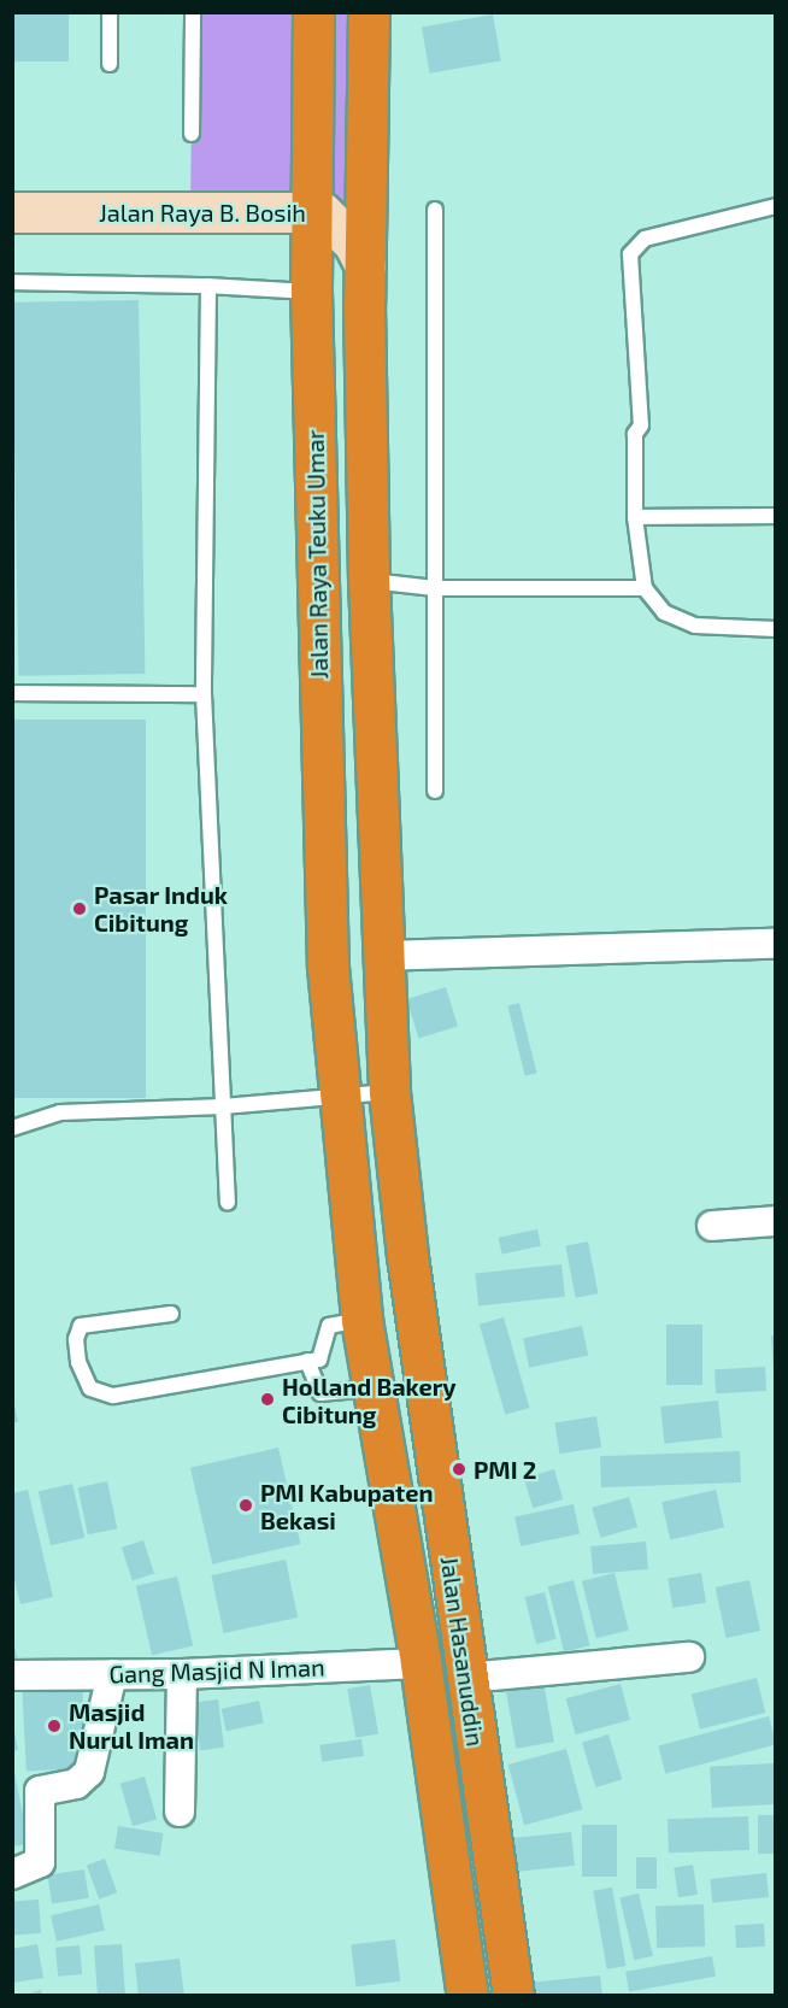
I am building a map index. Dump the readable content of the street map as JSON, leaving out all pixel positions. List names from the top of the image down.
{
  "streets": {
    "highway": ["Jalan Raya Teuku Umar", "Jalan Hasanuddin"],
    "street": ["Jalan Raya B. Bosih", "Gang Masjid N Iman"]
  },
  "crossings": [
    ["Jalan Raya B. Bosih", "Jalan Raya Teuku Umar"],
    ["Jalan Raya Teuku Umar", "Jalan Hasanuddin"],
    ["Jalan Hasanuddin", "Gang Masjid N Iman"]
  ],
  "places": [
    "Pasar Induk Cibitung",
    "Holland Bakery Cibitung",
    "PMI 2",
    "PMI Kabupaten Bekasi",
    "Masjid Nurul Iman"
  ]
}
